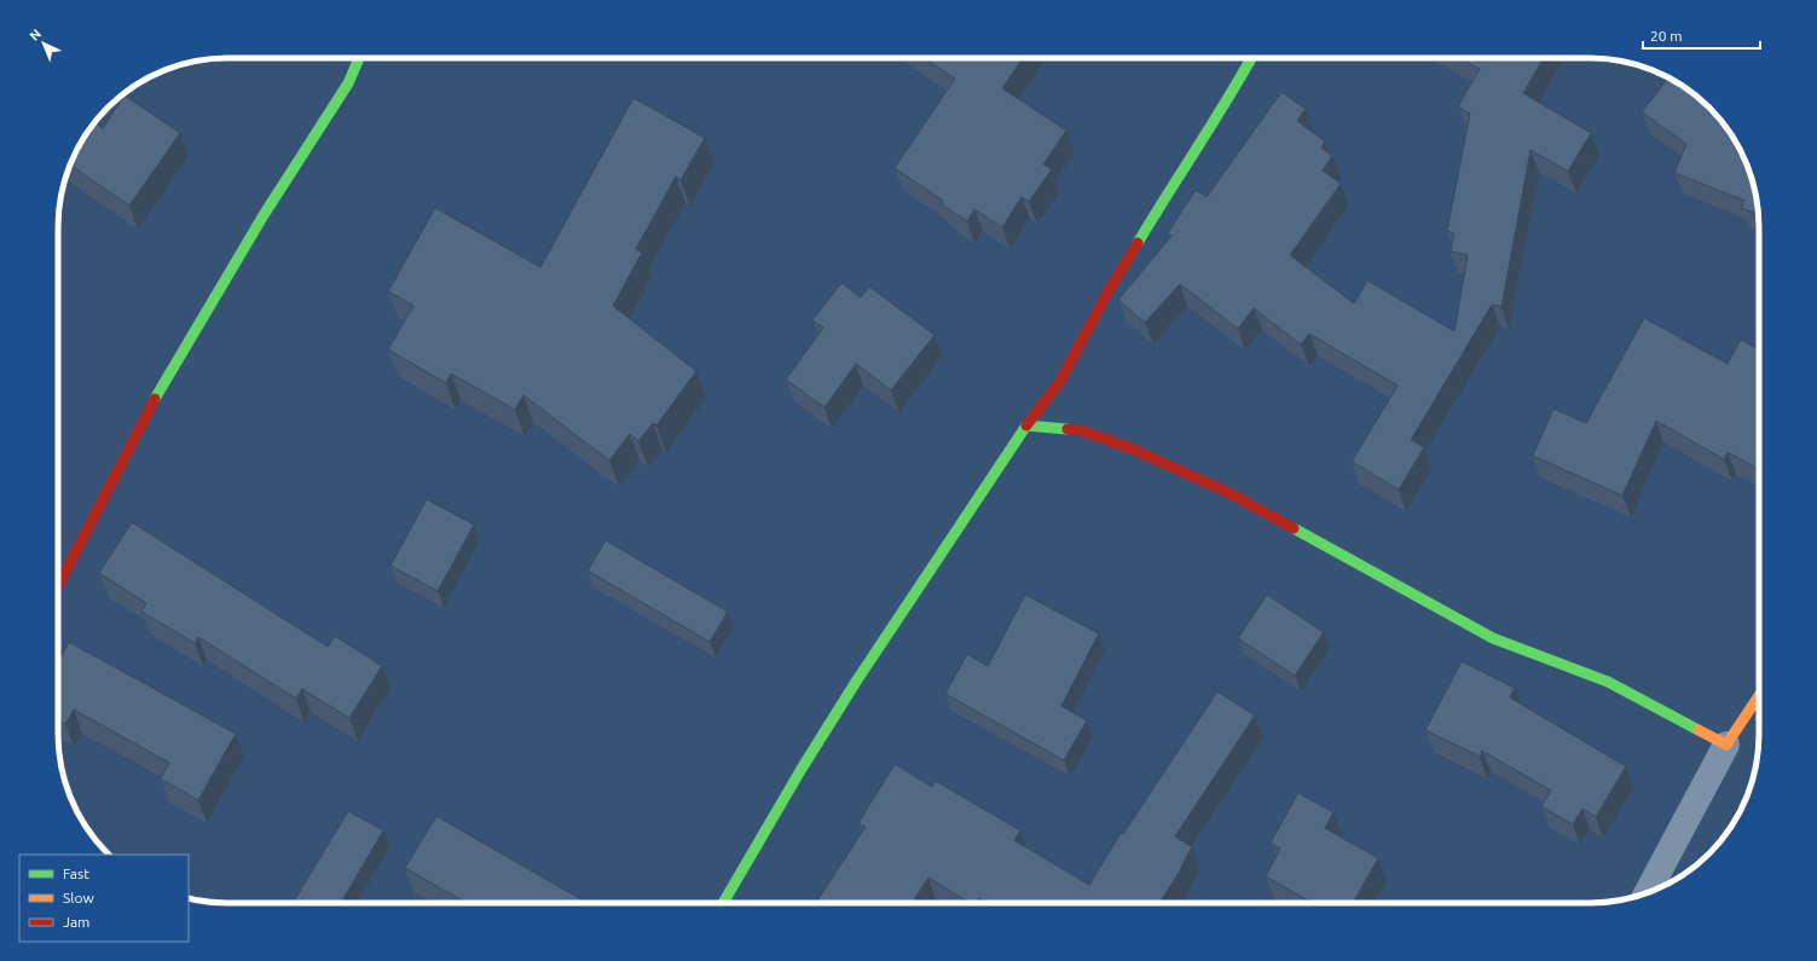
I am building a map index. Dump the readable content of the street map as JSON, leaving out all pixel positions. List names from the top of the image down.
{
  "legend": ["Fast", "Slow", "Jam"],
  "scale_bar": "20 m",
  "north": "top left"
}
